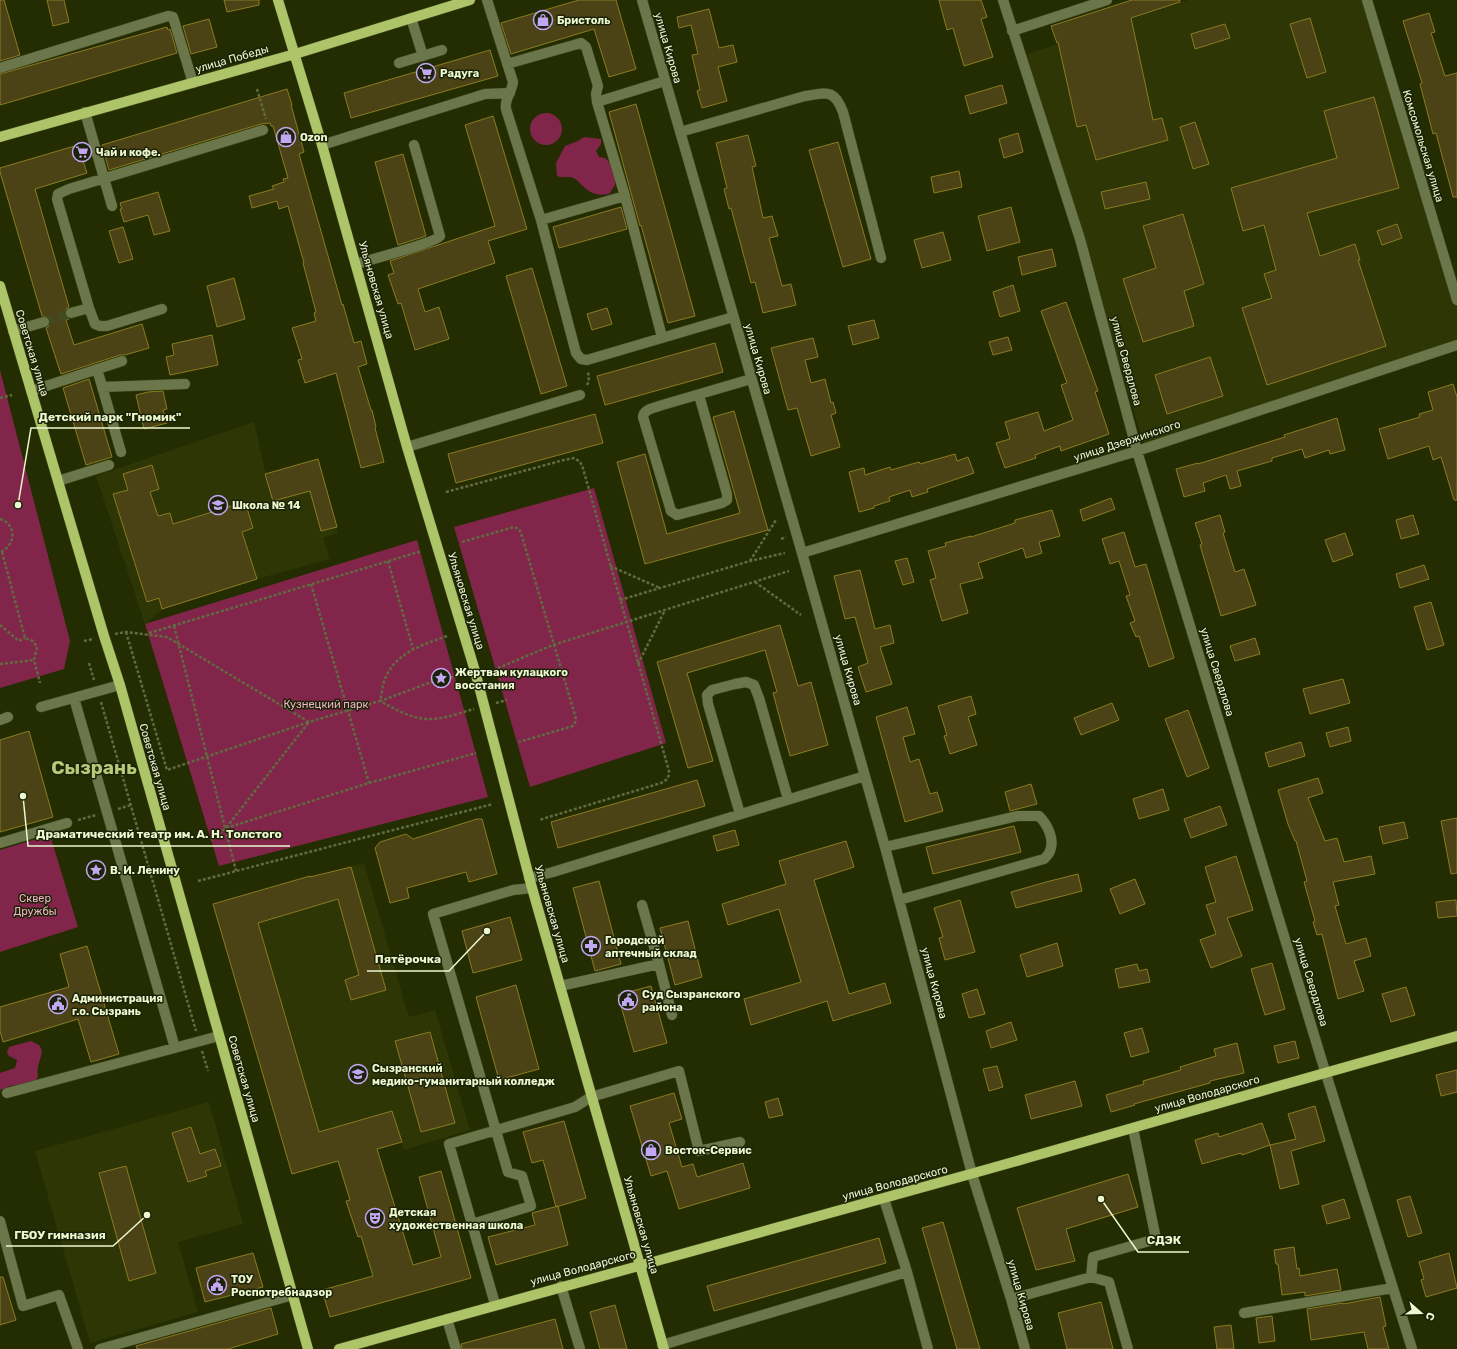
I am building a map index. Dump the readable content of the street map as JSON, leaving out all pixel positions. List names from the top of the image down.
{
  "streets": {
    "main road": [
      "улица Победы",
      "Ульяновская улица",
      "Советская улица",
      "улица Володарского"
    ],
    "street": [
      "улица Кирова",
      "Комсомольская улица",
      "улица Свердлова",
      "улица Дзержинского"
    ]
  },
  "crossings": [
    ["улица Кирова", "улица Дзержинского"],
    ["улица Кирова", "улица Володарского"],
    ["улица Победы", "Ульяновская улица"],
    ["Ульяновская улица", "улица Володарского"],
    ["улица Свердлова", "улица Дзержинского"],
    ["улица Свердлова", "улица Володарского"]
  ],
  "districts": ["Сызрань"],
  "parks": ["Кузнецкий парк", "Сквер Дружбы"],
  "places": {
    "shop": ["Бристоль", "Ozon", "Восток-Сервис"],
    "supermarket": ["Радуга", "Чай и кофе."],
    "other": [
      "Детский парк \"Гномик\"",
      "Драматический театр им. А. Н. Толстого",
      "Пятёрочка",
      "СДЭК",
      "ГБОУ гимназия"
    ],
    "school or university": ["Школа № 14", "Сызранский медико-гуманитарный колледж"],
    "place": ["Жертвам кулацкого восстания", "В. И. Ленину"],
    "pharmacy": ["Городской аптечный склад"],
    "public building": ["Суд Сызранского района", "Администрация г.о. Сызрань", "ТОУ Роспотребнадзор"],
    "theatre": ["Детская художественная школа"]
  },
  "north": "right"
}
